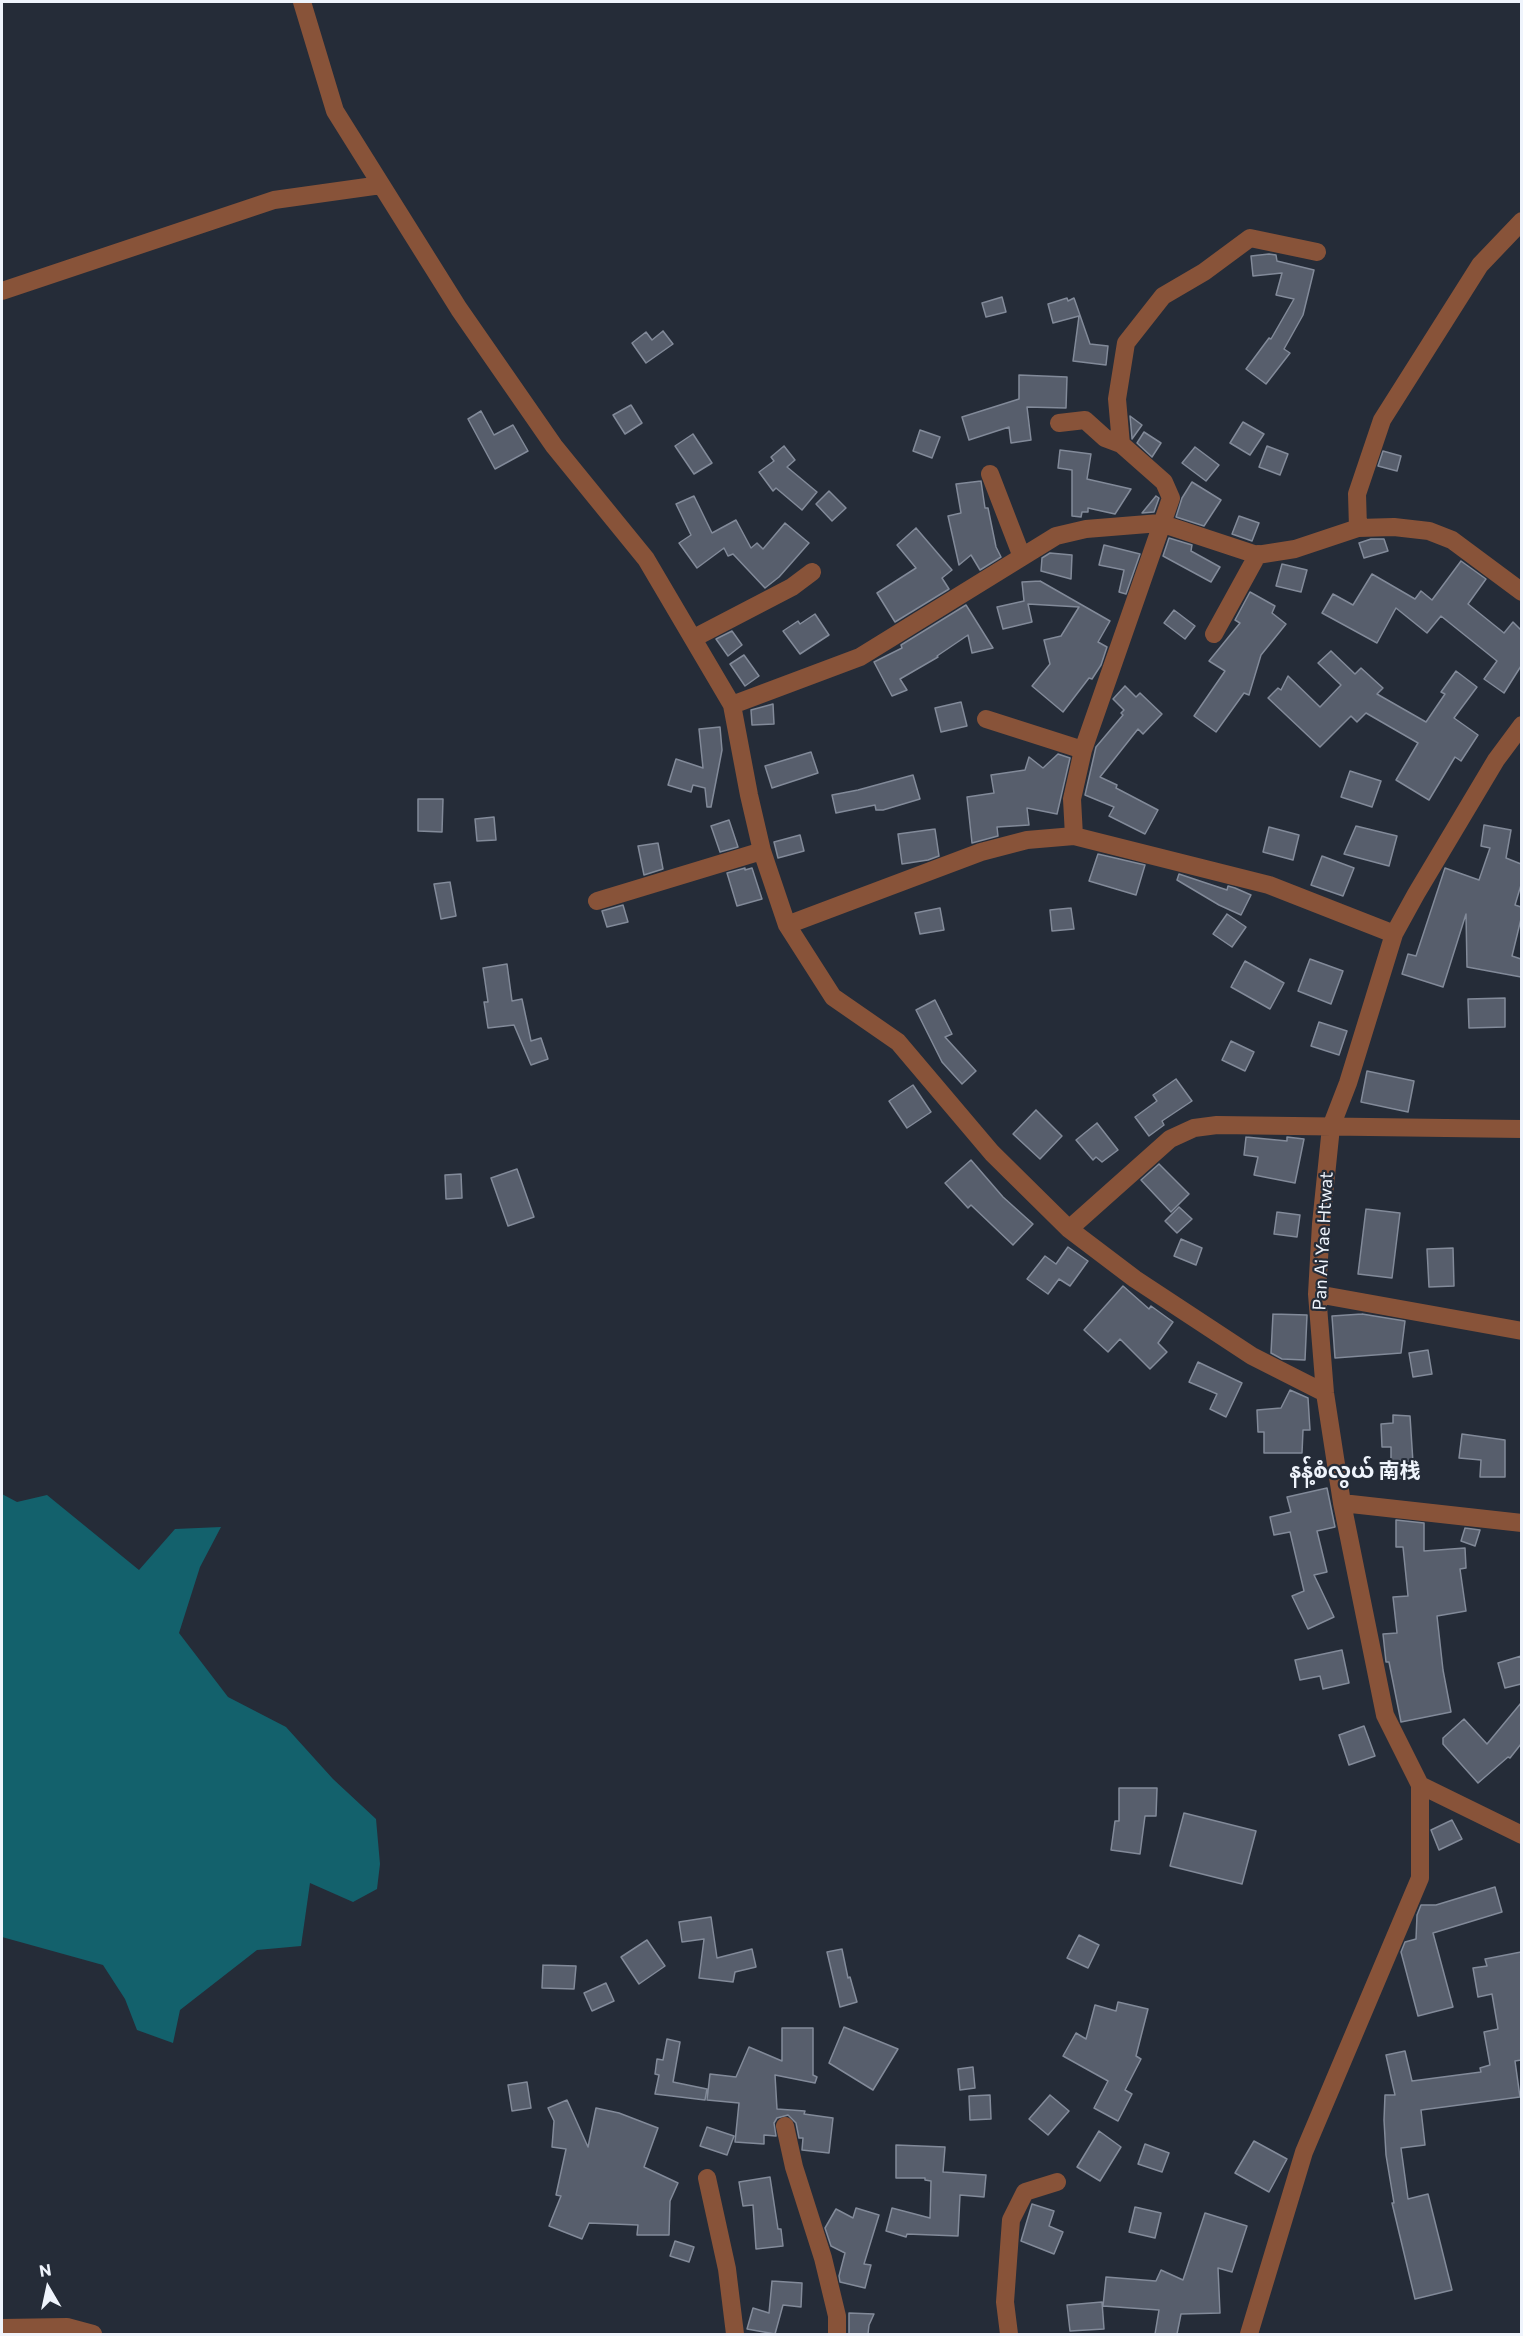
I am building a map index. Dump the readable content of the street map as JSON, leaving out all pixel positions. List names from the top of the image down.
{
  "streets": {
    "street": ["Pan Ai Yae Htwat"]
  },
  "districts": ["နန့်စံလွယ် 南栈"],
  "north": "top"
}
